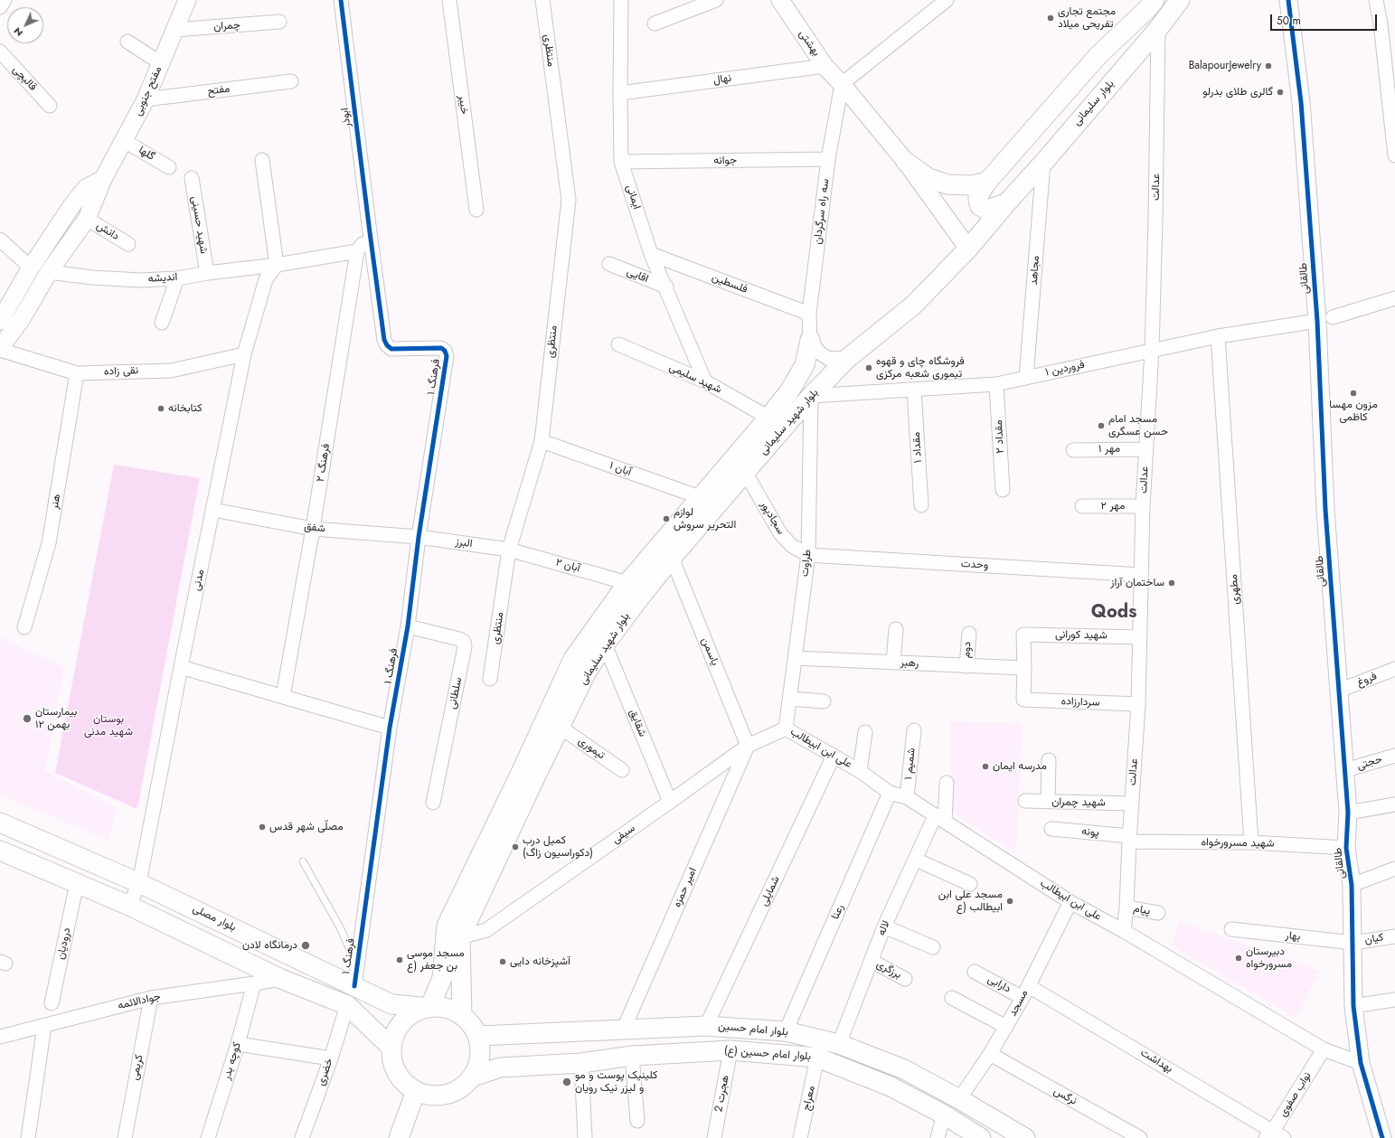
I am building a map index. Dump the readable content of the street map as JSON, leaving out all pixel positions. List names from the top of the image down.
{
  "streets": {
    "main road": [
      "بلوار سلیمانی",
      "بلوار شهید سلیمانی",
      "بلوار مصلی",
      "بلوار امام حسین",
      "بلوار امام حسین (ع)"
    ],
    "street": [
      "چمران",
      "بهشتی",
      "منتظری",
      "قالیچی",
      "نهال",
      "مفتح",
      "مفتح جنوبی",
      "خیبر",
      "ابوذر",
      "گلها",
      "جوانه",
      "عدالت",
      "ایمانی",
      "سه راه سرگردان",
      "شهید حسینی",
      "دانش",
      "مجاهد",
      "اقایی",
      "اندیشه",
      "طالقانی",
      "فلسطین",
      "فروردین ۱",
      "نقی زاده",
      "فرهنگ ۱",
      "شهید سلیمی",
      "مقداد ۲",
      "مقداد ۱",
      "مهر ۱",
      "فرهنگ ۲",
      "آبان ۱",
      "هنر",
      "مهر ۲",
      "سجادپور",
      "شفق",
      "البرز",
      "طراوت",
      "وحدت",
      "آبان ۲",
      "مدنی",
      "مطهری",
      "شهید کورانی",
      "دوم",
      "یاسمن",
      "رهبر",
      "فروغ",
      "سلطانی",
      "سردارزاده",
      "شقایق",
      "تیموری",
      "علی ابن ابیطالب",
      "حجتی",
      "شمیم ۱",
      "شهید چمران",
      "پونه",
      "سیفی",
      "شهید مسرورخواه",
      "امیر حمزه",
      "شمایلی",
      "پیام",
      "رعنا",
      "لاله",
      "بهار",
      "کیان",
      "درودیان",
      "برزگری",
      "دارابی",
      "جوادالائمه",
      "مسجد",
      "کوچه بدر",
      "بهداشت",
      "کریمی",
      "خضری",
      "هجرت 2",
      "نواب صفوی",
      "نرگس",
      "معراج"
    ]
  },
  "crossings": [
    ["چمران", "مفتح جنوبی"],
    ["بهشتی", "نهال"],
    ["بهشتی", "سه راه سرگردان"],
    ["منتظری", "آبان ۱"],
    ["منتظری", "البرز"],
    ["منتظری", "آبان ۲"],
    ["نهال", "ایمانی"],
    ["مفتح", "مفتح جنوبی"],
    ["مفتح جنوبی", "گلها"],
    ["مفتح جنوبی", "دانش"],
    ["مفتح جنوبی", "اندیشه"],
    ["مفتح جنوبی", "نقی زاده"],
    ["بلوار سلیمانی", "عدالت"],
    ["بلوار سلیمانی", "مجاهد"],
    ["ابوذر", "فرهنگ ۱"],
    ["ابوذر", "فرهنگ ۲"],
    ["جوانه", "ایمانی"],
    ["جوانه", "سه راه سرگردان"],
    ["عدالت", "فروردین ۱"],
    ["عدالت", "مهر ۱"],
    ["عدالت", "مهر ۲"],
    ["عدالت", "وحدت"],
    ["عدالت", "شهید کورانی"],
    ["عدالت", "سردارزاده"],
    ["عدالت", "علی ابن ابیطالب"],
    ["عدالت", "شهید چمران"],
    ["عدالت", "پونه"],
    ["عدالت", "شهید مسرورخواه"],
    ["عدالت", "پیام"],
    ["ایمانی", "اقایی"],
    ["ایمانی", "فلسطین"],
    ["ایمانی", "شهید سلیمی"],
    ["سه راه سرگردان", "فلسطین"],
    ["سه راه سرگردان", "بلوار شهید سلیمانی"],
    ["شهید حسینی", "اندیشه"],
    ["مجاهد", "فروردین ۱"],
    ["اندیشه", "فرهنگ ۲"],
    ["اندیشه", "مدنی"],
    ["طالقانی", "فروردین ۱"],
    ["طالقانی", "فروغ"],
    ["طالقانی", "علی ابن ابیطالب"],
    ["طالقانی", "حجتی"],
    ["طالقانی", "شهید مسرورخواه"],
    ["طالقانی", "بهار"],
    ["طالقانی", "کیان"],
    ["فروردین ۱", "بلوار شهید سلیمانی"],
    ["فروردین ۱", "مقداد ۲"],
    ["فروردین ۱", "مقداد ۱"],
    ["فروردین ۱", "طراوت"],
    ["فروردین ۱", "مطهری"],
    ["نقی زاده", "هنر"],
    ["نقی زاده", "مدنی"],
    ["فرهنگ ۱", "شفق"],
    ["فرهنگ ۱", "البرز"],
    ["فرهنگ ۱", "سلطانی"],
    ["فرهنگ ۱", "بلوار مصلی"],
    ["شهید سلیمی", "بلوار شهید سلیمانی"],
    ["بلوار شهید سلیمانی", "آبان ۱"],
    ["بلوار شهید سلیمانی", "سجادپور"],
    ["بلوار شهید سلیمانی", "طراوت"],
    ["بلوار شهید سلیمانی", "آبان ۲"],
    ["بلوار شهید سلیمانی", "یاسمن"],
    ["بلوار شهید سلیمانی", "شقایق"],
    ["بلوار شهید سلیمانی", "تیموری"],
    ["بلوار شهید سلیمانی", "سیفی"],
    ["بلوار شهید سلیمانی", "بلوار مصلی"],
    ["بلوار شهید سلیمانی", "بلوار امام حسین"],
    ["بلوار شهید سلیمانی", "بلوار امام حسین (ع)"],
    ["فرهنگ ۲", "شفق"],
    ["سجادپور", "طراوت"],
    ["سجادپور", "وحدت"],
    ["شفق", "البرز"],
    ["شفق", "مدنی"],
    ["البرز", "آبان ۲"],
    ["طراوت", "وحدت"],
    ["طراوت", "رهبر"],
    ["طراوت", "علی ابن ابیطالب"],
    ["طراوت", "سیفی"],
    ["مدنی", "بلوار مصلی"],
    ["مطهری", "شهید مسرورخواه"],
    ["شهید کورانی", "رهبر"],
    ["شهید کورانی", "سردارزاده"],
    ["دوم", "رهبر"],
    ["یاسمن", "سیفی"],
    ["یاسمن", "امیر حمزه"],
    ["رهبر", "سردارزاده"],
    ["شقایق", "سیفی"],
    ["علی ابن ابیطالب", "شمیم ۱"],
    ["علی ابن ابیطالب", "سیفی"],
    ["علی ابن ابیطالب", "شمایلی"],
    ["علی ابن ابیطالب", "رعنا"],
    ["علی ابن ابیطالب", "لاله"],
    ["علی ابن ابیطالب", "مسجد"],
    ["علی ابن ابیطالب", "نواب صفوی"],
    ["پونه", "شهید مسرورخواه"],
    ["سیفی", "امیر حمزه"],
    ["امیر حمزه", "بلوار امام حسین"],
    ["شمایلی", "بلوار امام حسین"],
    ["رعنا", "بلوار امام حسین"],
    ["بلوار مصلی", "بلوار امام حسین"],
    ["بلوار مصلی", "بلوار امام حسین (ع)"],
    ["لاله", "برزگری"],
    ["لاله", "بلوار امام حسین"],
    ["بهار", "کیان"],
    ["دارابی", "مسجد"],
    ["دارابی", "بهداشت"],
    ["جوادالائمه", "کوچه بدر"],
    ["جوادالائمه", "کریمی"],
    ["مسجد", "بلوار امام حسین"],
    ["مسجد", "بهداشت"],
    ["مسجد", "نرگس"],
    ["بلوار امام حسین", "بلوار امام حسین (ع)"],
    ["بلوار امام حسین (ع)", "هجرت 2"],
    ["بلوار امام حسین (ع)", "معراج"],
    ["بهداشت", "نواب صفوی"]
  ],
  "districts": ["Qods"],
  "parks": ["بوستان شهید مدنی"],
  "places": [
    "مجتمع تجاری تفریحی میلاد",
    "BalapourJewelry",
    "گالری طلای بدرلو",
    "فروشگاه چای و قهوه تیموری شعبه مرکزی",
    "مزون مهسا کاظمی",
    "کتابخانه",
    "مسجد امام حسن عسگری",
    "لوازم التحریر سروش",
    "ساختمان آراز",
    "بیمارستان ۱۲ بهمن",
    "مدرسه ایمان",
    "مصلّی شهر قدس",
    "کمیل درب (دکوراسیون زاگ)",
    "مسجد علی ابن ابیطالب (ع",
    "درمانگاه لادن",
    "دبیرستان مسرورخواه",
    "مسجد موسی بن جعفر (ع",
    "آشپزخانه دایی",
    "کلینیک پوست و مو و لیزر نیک رویان"
  ],
  "scale_bar": "50 m",
  "north": "bottom left"
}
